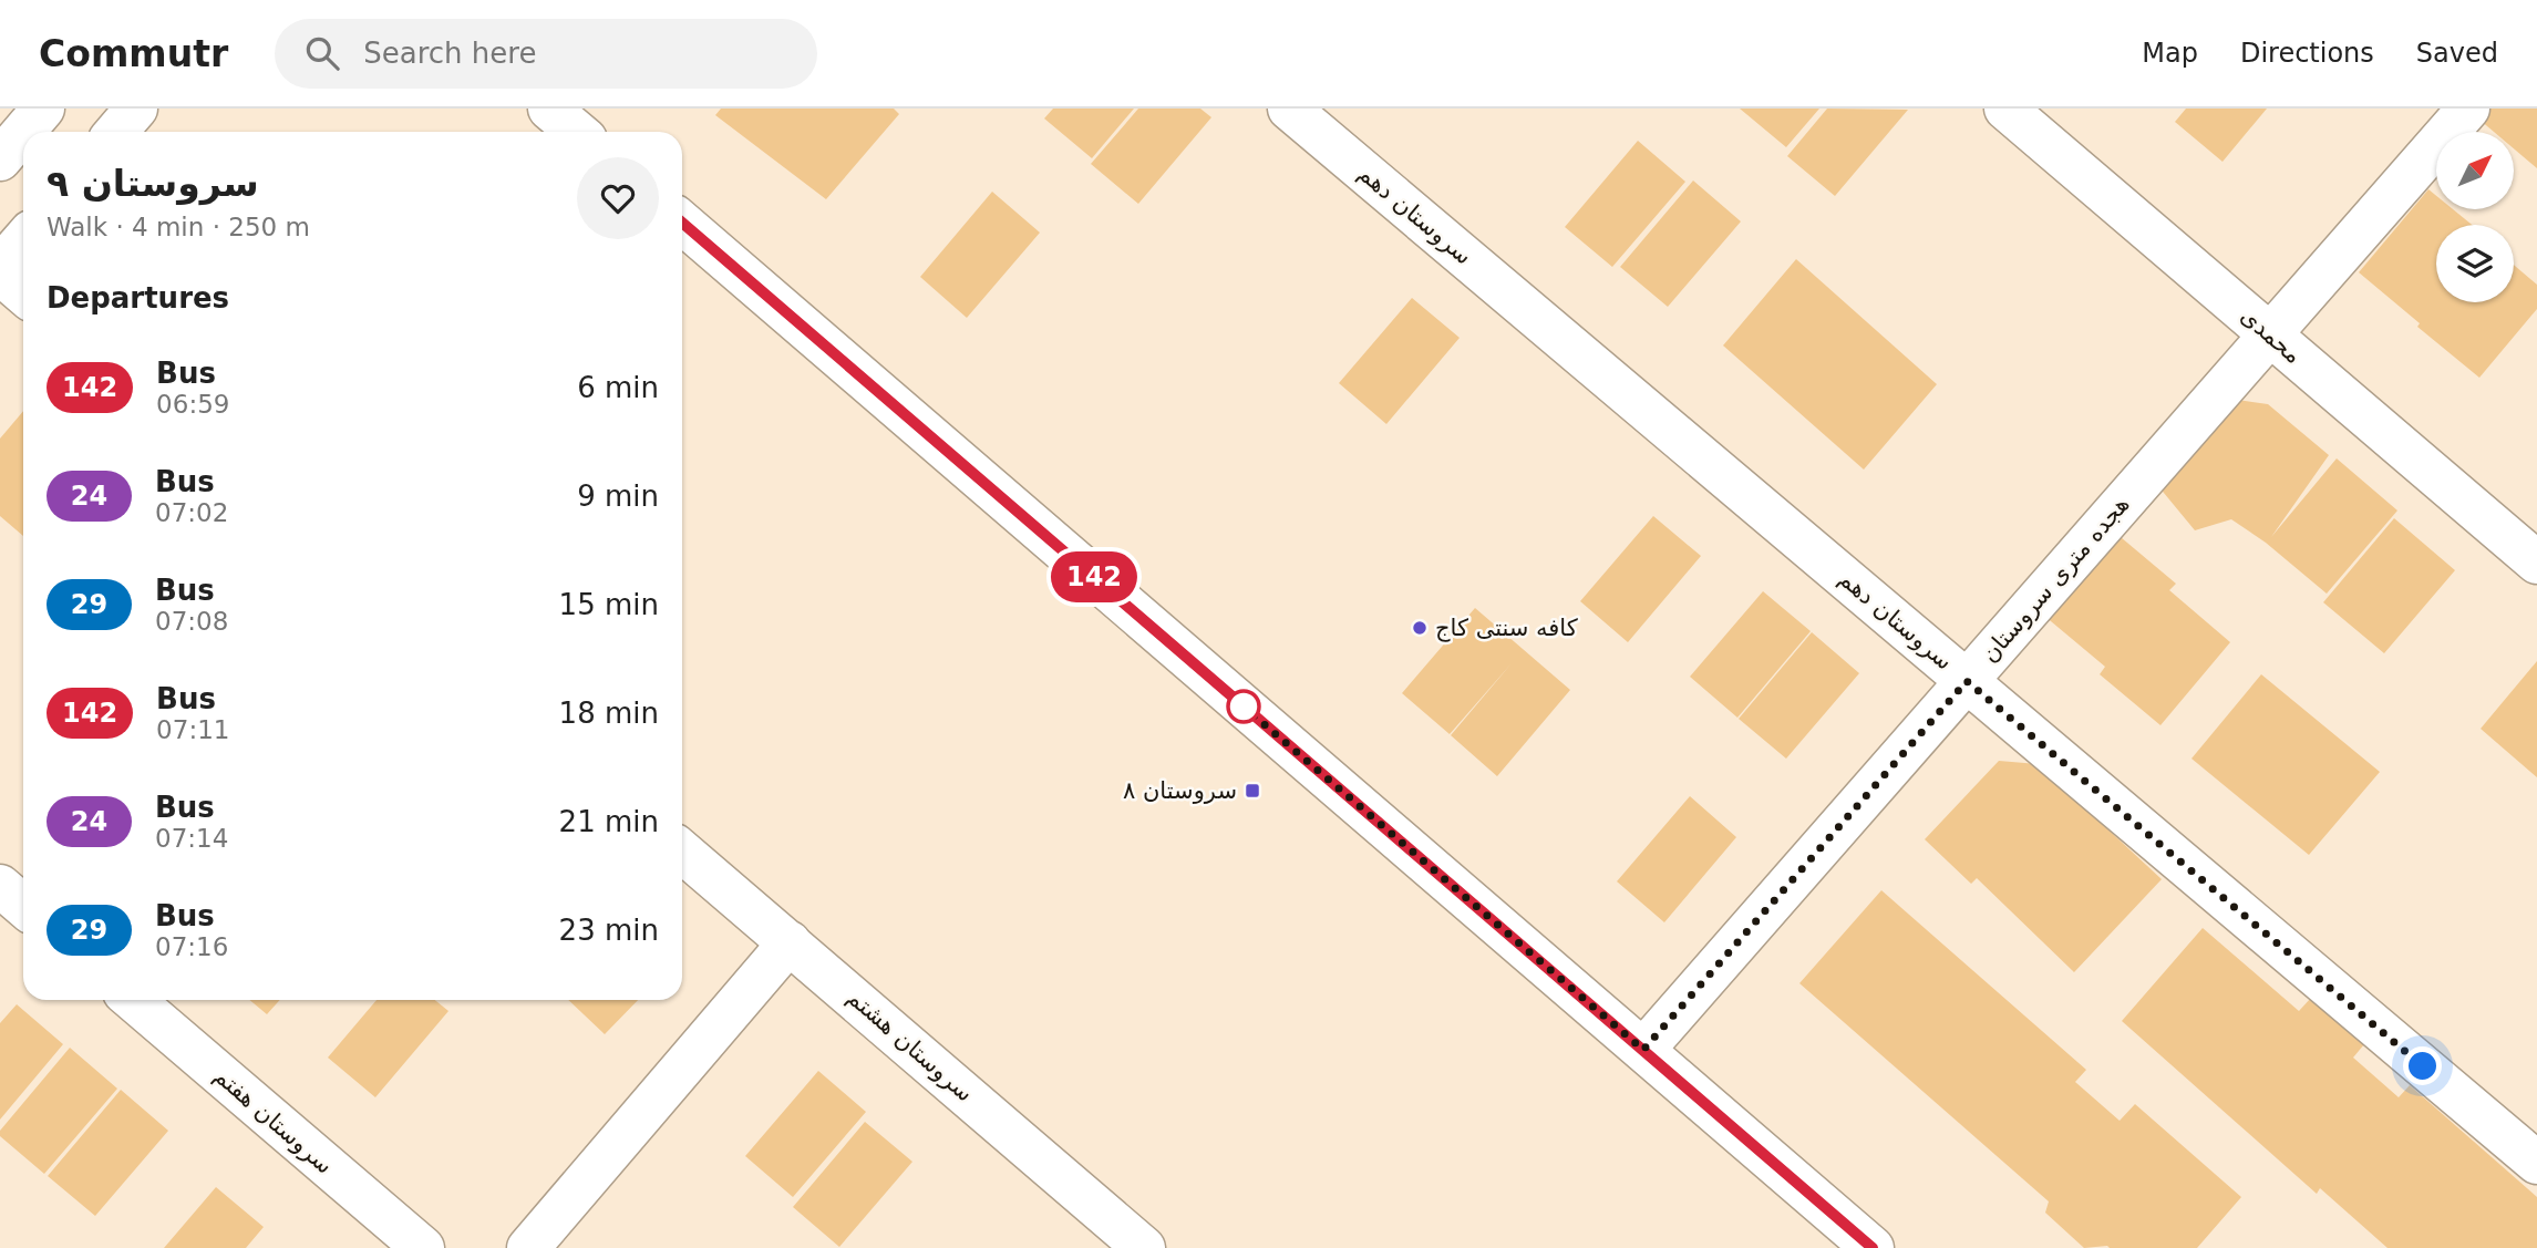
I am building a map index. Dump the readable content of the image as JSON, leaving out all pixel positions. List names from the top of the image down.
{
  "streets": {
    "street": [
      "سروستان دهم",
      "محمدی",
      "هجده متری سروستان",
      "سروستان هشتم",
      "سروستان هفتم"
    ]
  },
  "crossings": [
    ["سروستان دهم", "هجده متری سروستان"],
    ["محمدی", "هجده متری سروستان"]
  ],
  "places": {
    "other": ["کافه سنتی کاج"],
    "transit": ["سروستان ٨"]
  },
  "lines": ["bus line 142"],
  "north": "top right",
  "page": {
    "header": "Commutr",
    "search": "Search here",
    "nav": ["Map", "Directions", "Saved"],
    "on_map": "142",
    "heading": [
      ["سروستان ٩", "Walk · 4 min · 250 m"],
      "Departures"
    ],
    "list": [
      {
        "mark": "142",
        "name": "Bus",
        "note": "06:59",
        "value": "6 min"
      },
      {
        "mark": "24",
        "name": "Bus",
        "note": "07:02",
        "value": "9 min"
      },
      {
        "mark": "29",
        "name": "Bus",
        "note": "07:08",
        "value": "15 min"
      },
      {
        "mark": "142",
        "name": "Bus",
        "note": "07:11",
        "value": "18 min"
      },
      {
        "mark": "24",
        "name": "Bus",
        "note": "07:14",
        "value": "21 min"
      },
      {
        "mark": "29",
        "name": "Bus",
        "note": "07:16",
        "value": "23 min"
      }
    ]
  }
}
